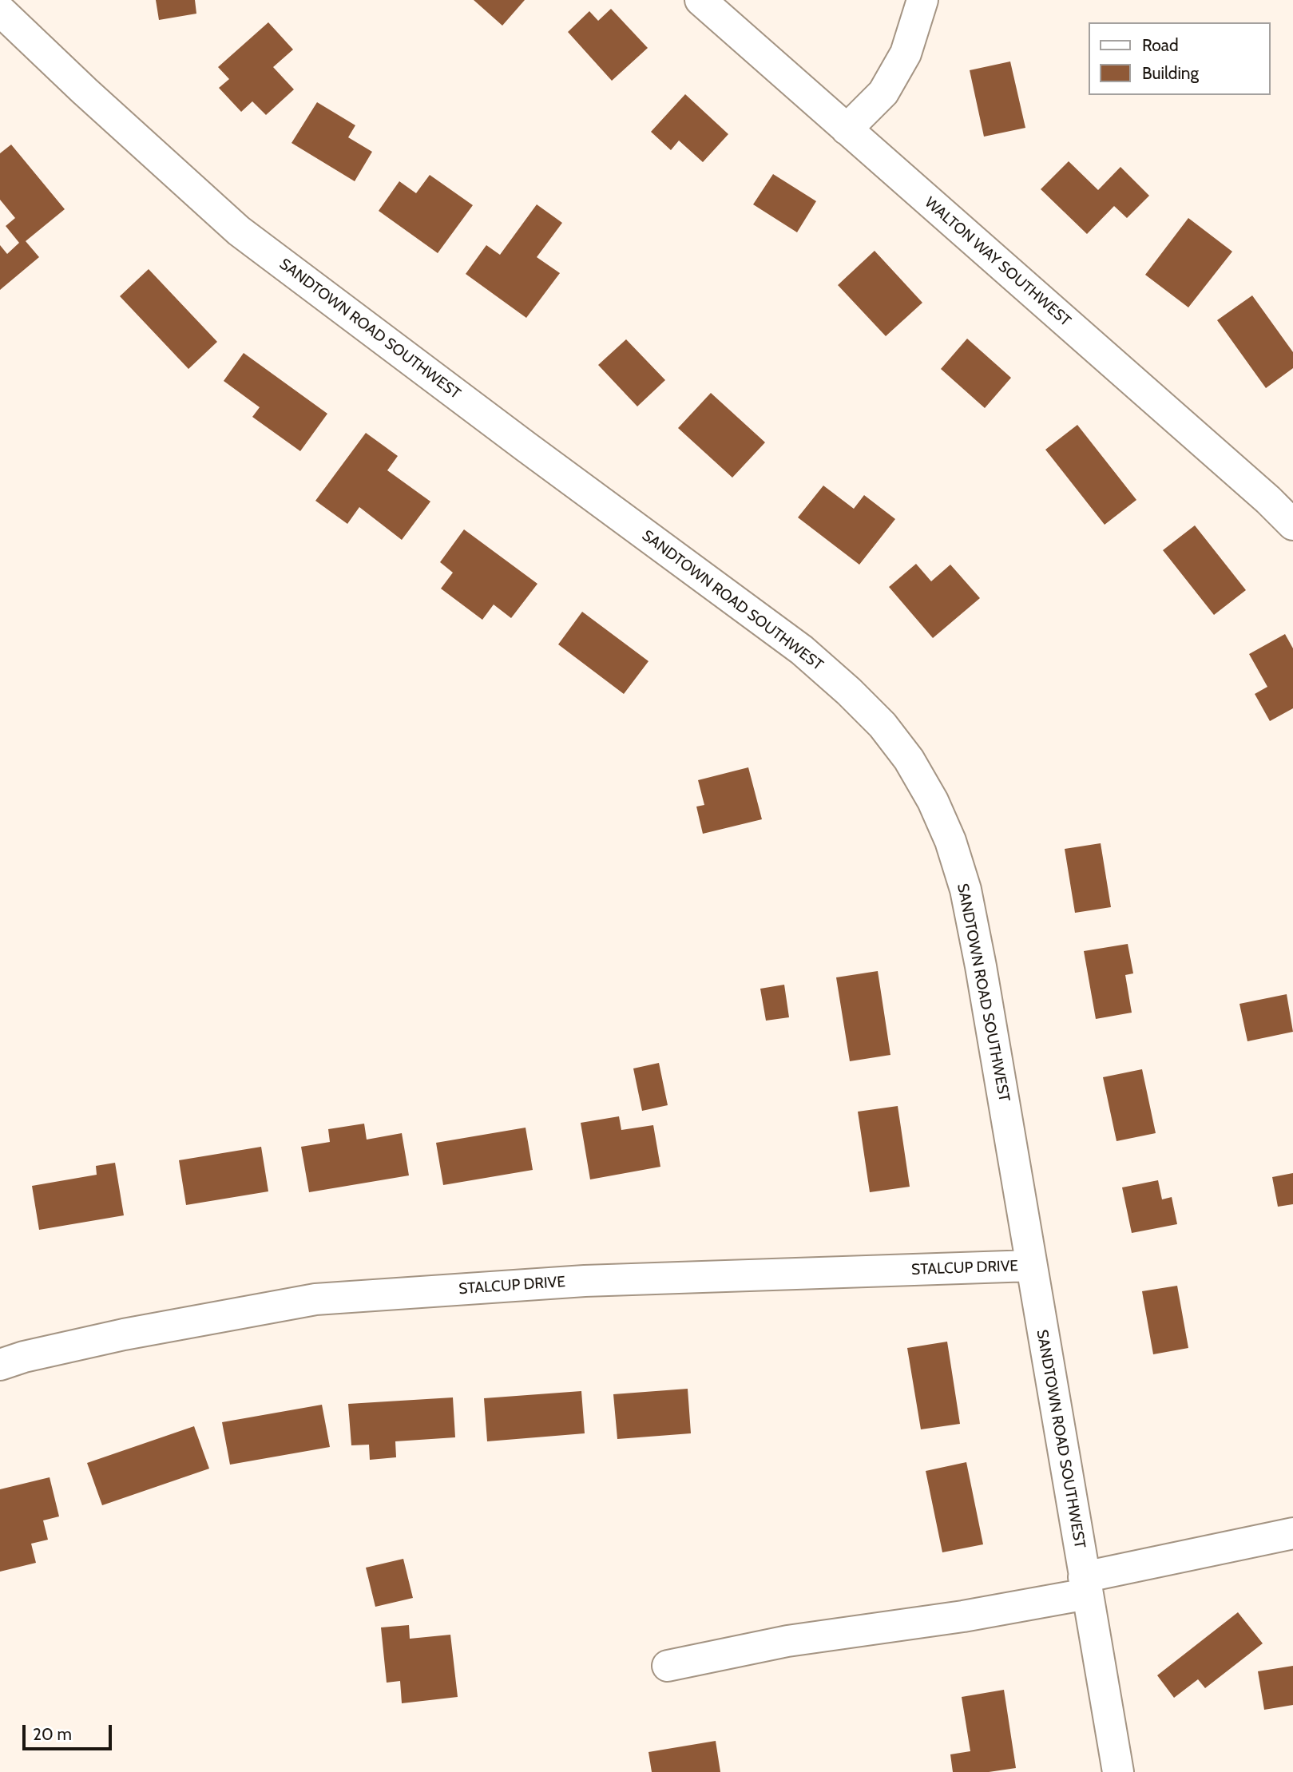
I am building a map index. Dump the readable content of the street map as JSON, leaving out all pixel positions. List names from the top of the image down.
{
  "streets": {
    "street": ["WALTON WAY SOUTHWEST", "SANDTOWN ROAD SOUTHWEST", "STALCUP DRIVE"]
  },
  "crossings": [
    ["SANDTOWN ROAD SOUTHWEST", "STALCUP DRIVE"]
  ],
  "legend": ["Road", "Building"],
  "scale_bar": "20 m"
}
